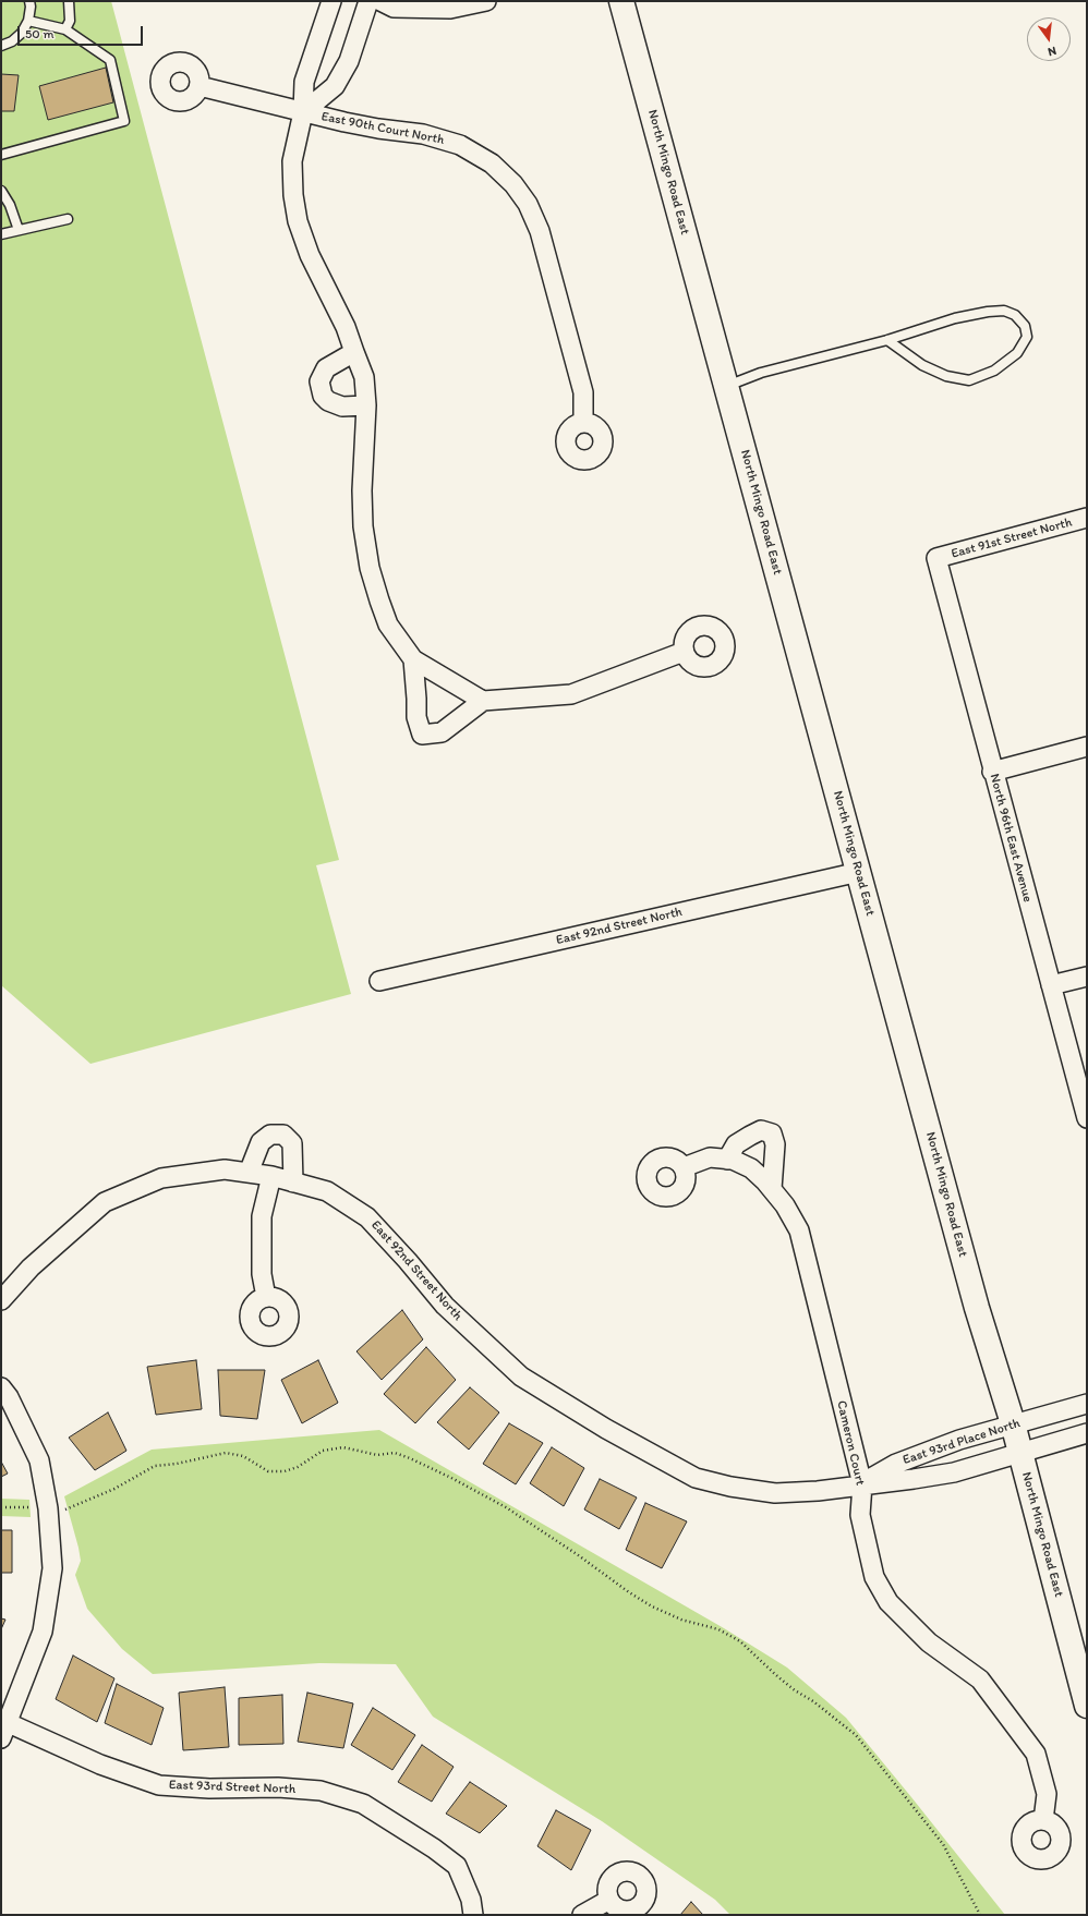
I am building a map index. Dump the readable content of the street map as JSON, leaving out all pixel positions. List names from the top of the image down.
{
  "streets": {
    "street": [
      "East 90th Court North",
      "North Mingo Road East",
      "East 91st Street North",
      "North 96th East Avenue",
      "East 92nd Street North",
      "East 93rd Place North",
      "Cameron Court",
      "East 93rd Street North"
    ]
  },
  "crossings": [
    ["North Mingo Road East", "East 92nd Street North"],
    ["North Mingo Road East", "East 93rd Place North"],
    ["East 91st Street North", "North 96th East Avenue"],
    ["East 92nd Street North", "East 93rd Place North"],
    ["East 92nd Street North", "Cameron Court"],
    ["East 93rd Place North", "Cameron Court"]
  ],
  "scale_bar": "50 m",
  "north": "bottom"
}
